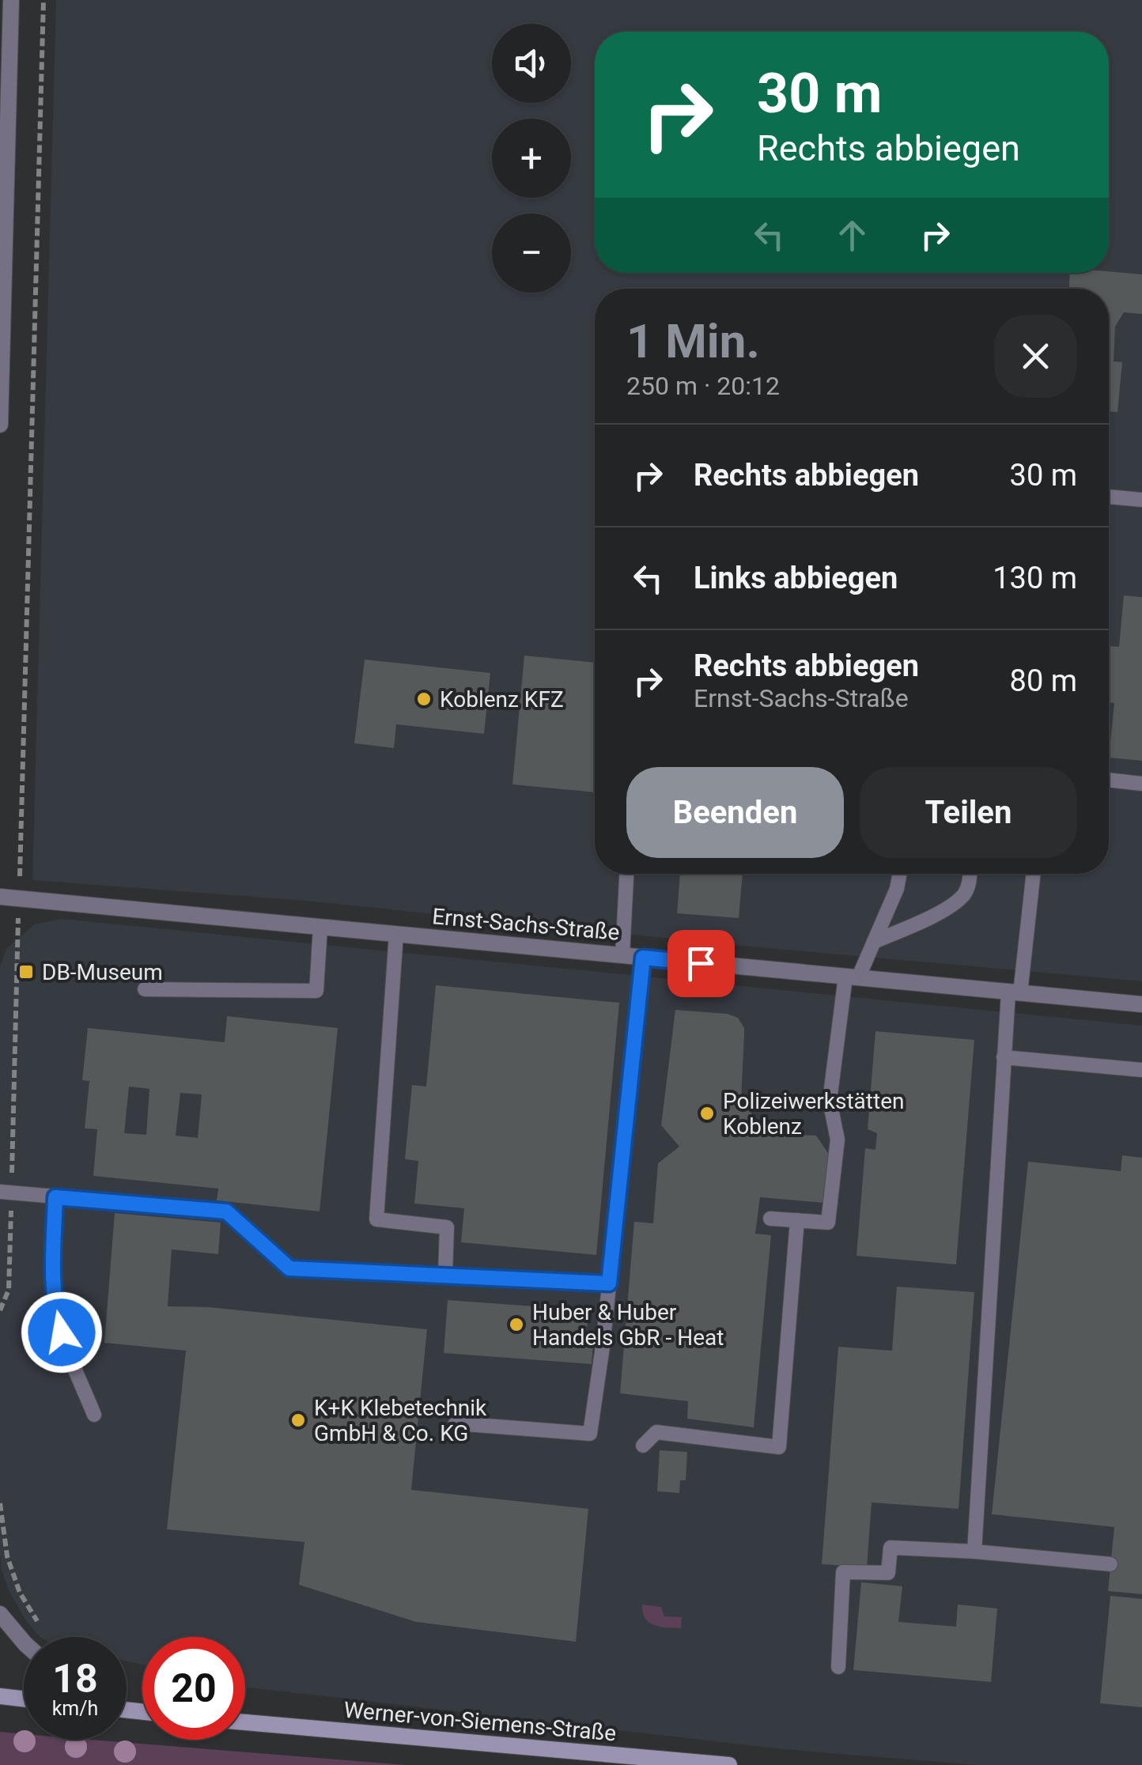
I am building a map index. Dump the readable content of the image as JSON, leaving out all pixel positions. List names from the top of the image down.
{
  "streets": {
    "main road": ["Werner-von-Siemens-Straße"],
    "street": ["Ernst-Sachs-Straße"]
  },
  "places": {
    "other": [
      "Koblenz KFZ",
      "Polizeiwerkstätten Koblenz",
      "Huber & Huber Handels GbR - Heat",
      "K+K Klebetechnik GmbH & Co. KG"
    ],
    "transit": ["DB-Museum"]
  },
  "page": {
    "map_buttons": ["+", "−"],
    "turn": ["30 m", "Rechts abbiegen"],
    "heading": ["1 Min.", "250 m · 20:12"],
    "list": [
      {
        "name": "Rechts abbiegen",
        "value": "30 m"
      },
      {
        "name": "Links abbiegen",
        "value": "130 m"
      },
      {
        "name": "Rechts abbiegen",
        "note": "Ernst-Sachs-Straße",
        "value": "80 m"
      }
    ],
    "buttons": ["Beenden", "Teilen"],
    "speed": "18 km/h",
    "limit": "20"
  }
}
